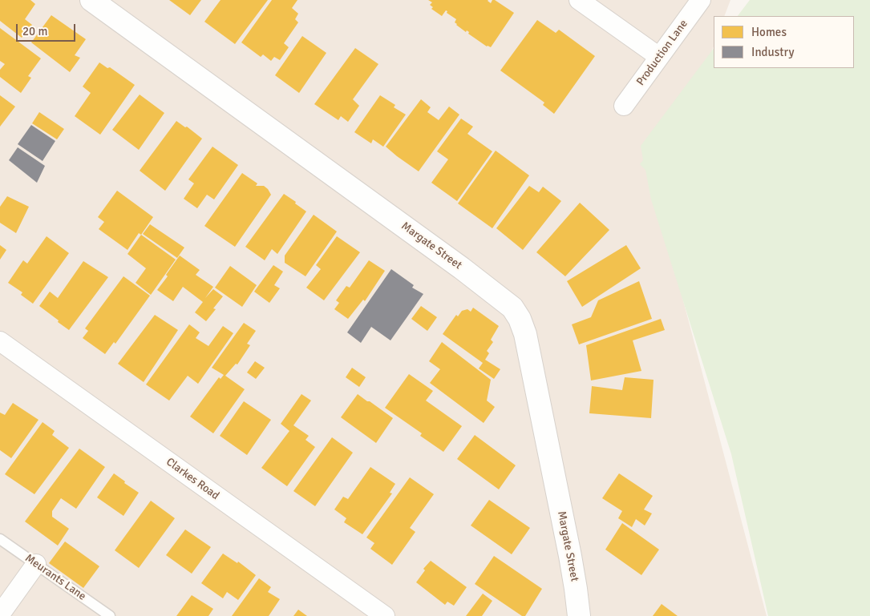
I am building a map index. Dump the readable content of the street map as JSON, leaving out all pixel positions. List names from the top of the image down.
{
  "streets": {
    "street": ["Production Lane", "Margate Street", "Clarkes Road"],
    "lane": ["Meurants Lane"]
  },
  "legend": ["Homes", "Industry"],
  "scale_bar": "20 m"
}
